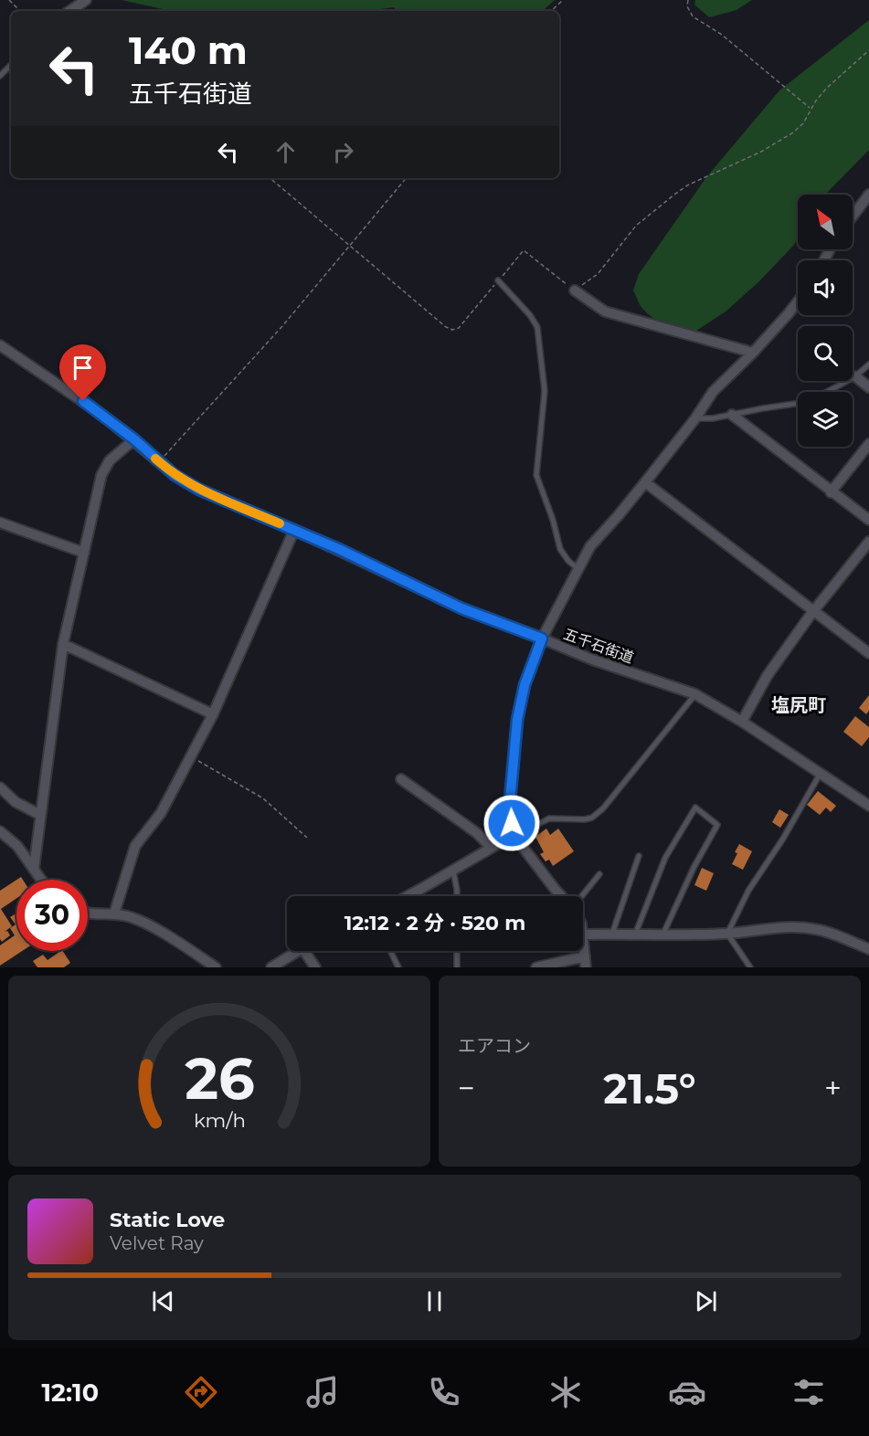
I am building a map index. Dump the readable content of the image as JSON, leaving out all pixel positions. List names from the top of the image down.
{
  "streets": {
    "street": ["五千石街道"]
  },
  "districts": ["塩尻町"],
  "north": "top left",
  "page": {
    "turn": ["140 m", "五千石街道"],
    "limit": "30",
    "trip": "12:12 · 2 分 · 520 m",
    "tile": "エアコン",
    "heat": ["−", "21.5°", "+"],
    "song": ["Static Love", "Velvet Ray"],
    "tabs": "12:10",
    "gauge": ["26", "km/h"]
  }
}
